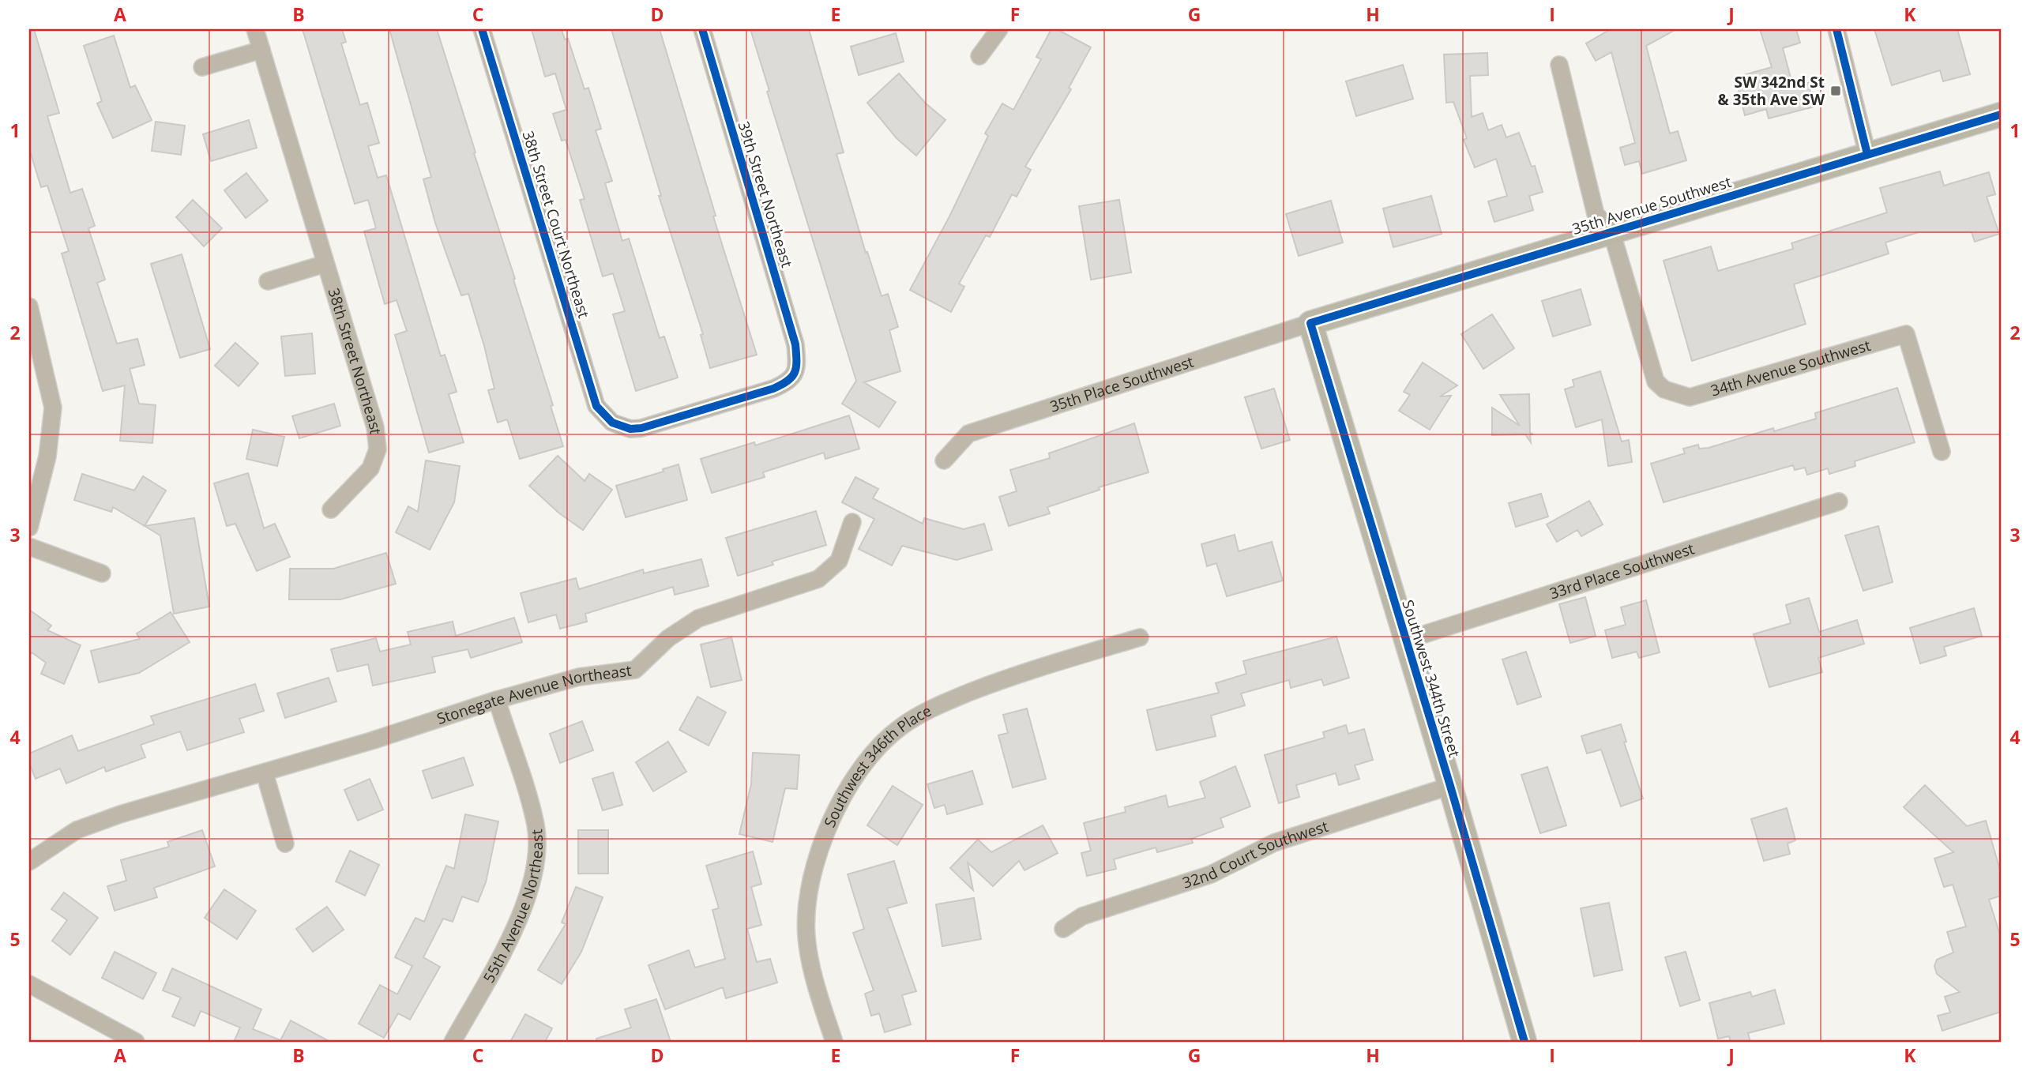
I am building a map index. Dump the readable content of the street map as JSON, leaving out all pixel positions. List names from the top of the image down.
{
  "streets": {
    "street": [
      "39th Street Northeast",
      "35th Avenue Southwest",
      "38th Street Court Northeast",
      "38th Street Northeast",
      "34th Avenue Southwest",
      "35th Place Southwest",
      "33rd Place Southwest",
      "Southwest 344th Street",
      "Stonegate Avenue Northeast",
      "Southwest 346th Place",
      "32nd Court Southwest",
      "55th Avenue Northeast"
    ]
  },
  "crossings": [
    ["39th Street Northeast", "38th Street Court Northeast"],
    ["35th Avenue Southwest", "34th Avenue Southwest"],
    ["35th Avenue Southwest", "35th Place Southwest"],
    ["35th Avenue Southwest", "Southwest 344th Street"],
    ["35th Place Southwest", "Southwest 344th Street"],
    ["33rd Place Southwest", "Southwest 344th Street"],
    ["Southwest 344th Street", "32nd Court Southwest"],
    ["Stonegate Avenue Northeast", "55th Avenue Northeast"]
  ],
  "places": {
    "transit": ["SW 342nd St & 35th Ave SW"]
  },
  "grid": {
    "columns": [
      "A",
      "B",
      "C",
      "D",
      "E",
      "F",
      "G",
      "H",
      "I",
      "J",
      "K"
    ],
    "rows": [
      "1",
      "2",
      "3",
      "4",
      "5"
    ]
  }
}
